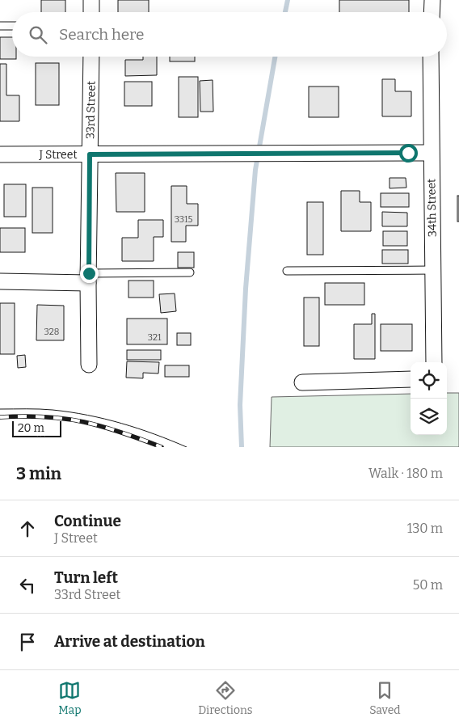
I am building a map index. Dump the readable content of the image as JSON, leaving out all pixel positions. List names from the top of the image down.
{
  "streets": {
    "street": ["33rd Street", "J Street", "34th Street"]
  },
  "crossings": [
    ["33rd Street", "J Street"],
    ["J Street", "34th Street"]
  ],
  "house_numbers": ["3315", "328", "321"],
  "scale_bar": "20 m",
  "page": {
    "search": "Search here",
    "scale": "20 m",
    "heading": ["3 min", "Walk · 180 m"],
    "list": [
      ["Continue", "J Street", "130 m"],
      ["Turn left", "33rd Street", "50 m"],
      "Arrive at destination"
    ],
    "nav": ["Map", "Directions", "Saved"]
  }
}
